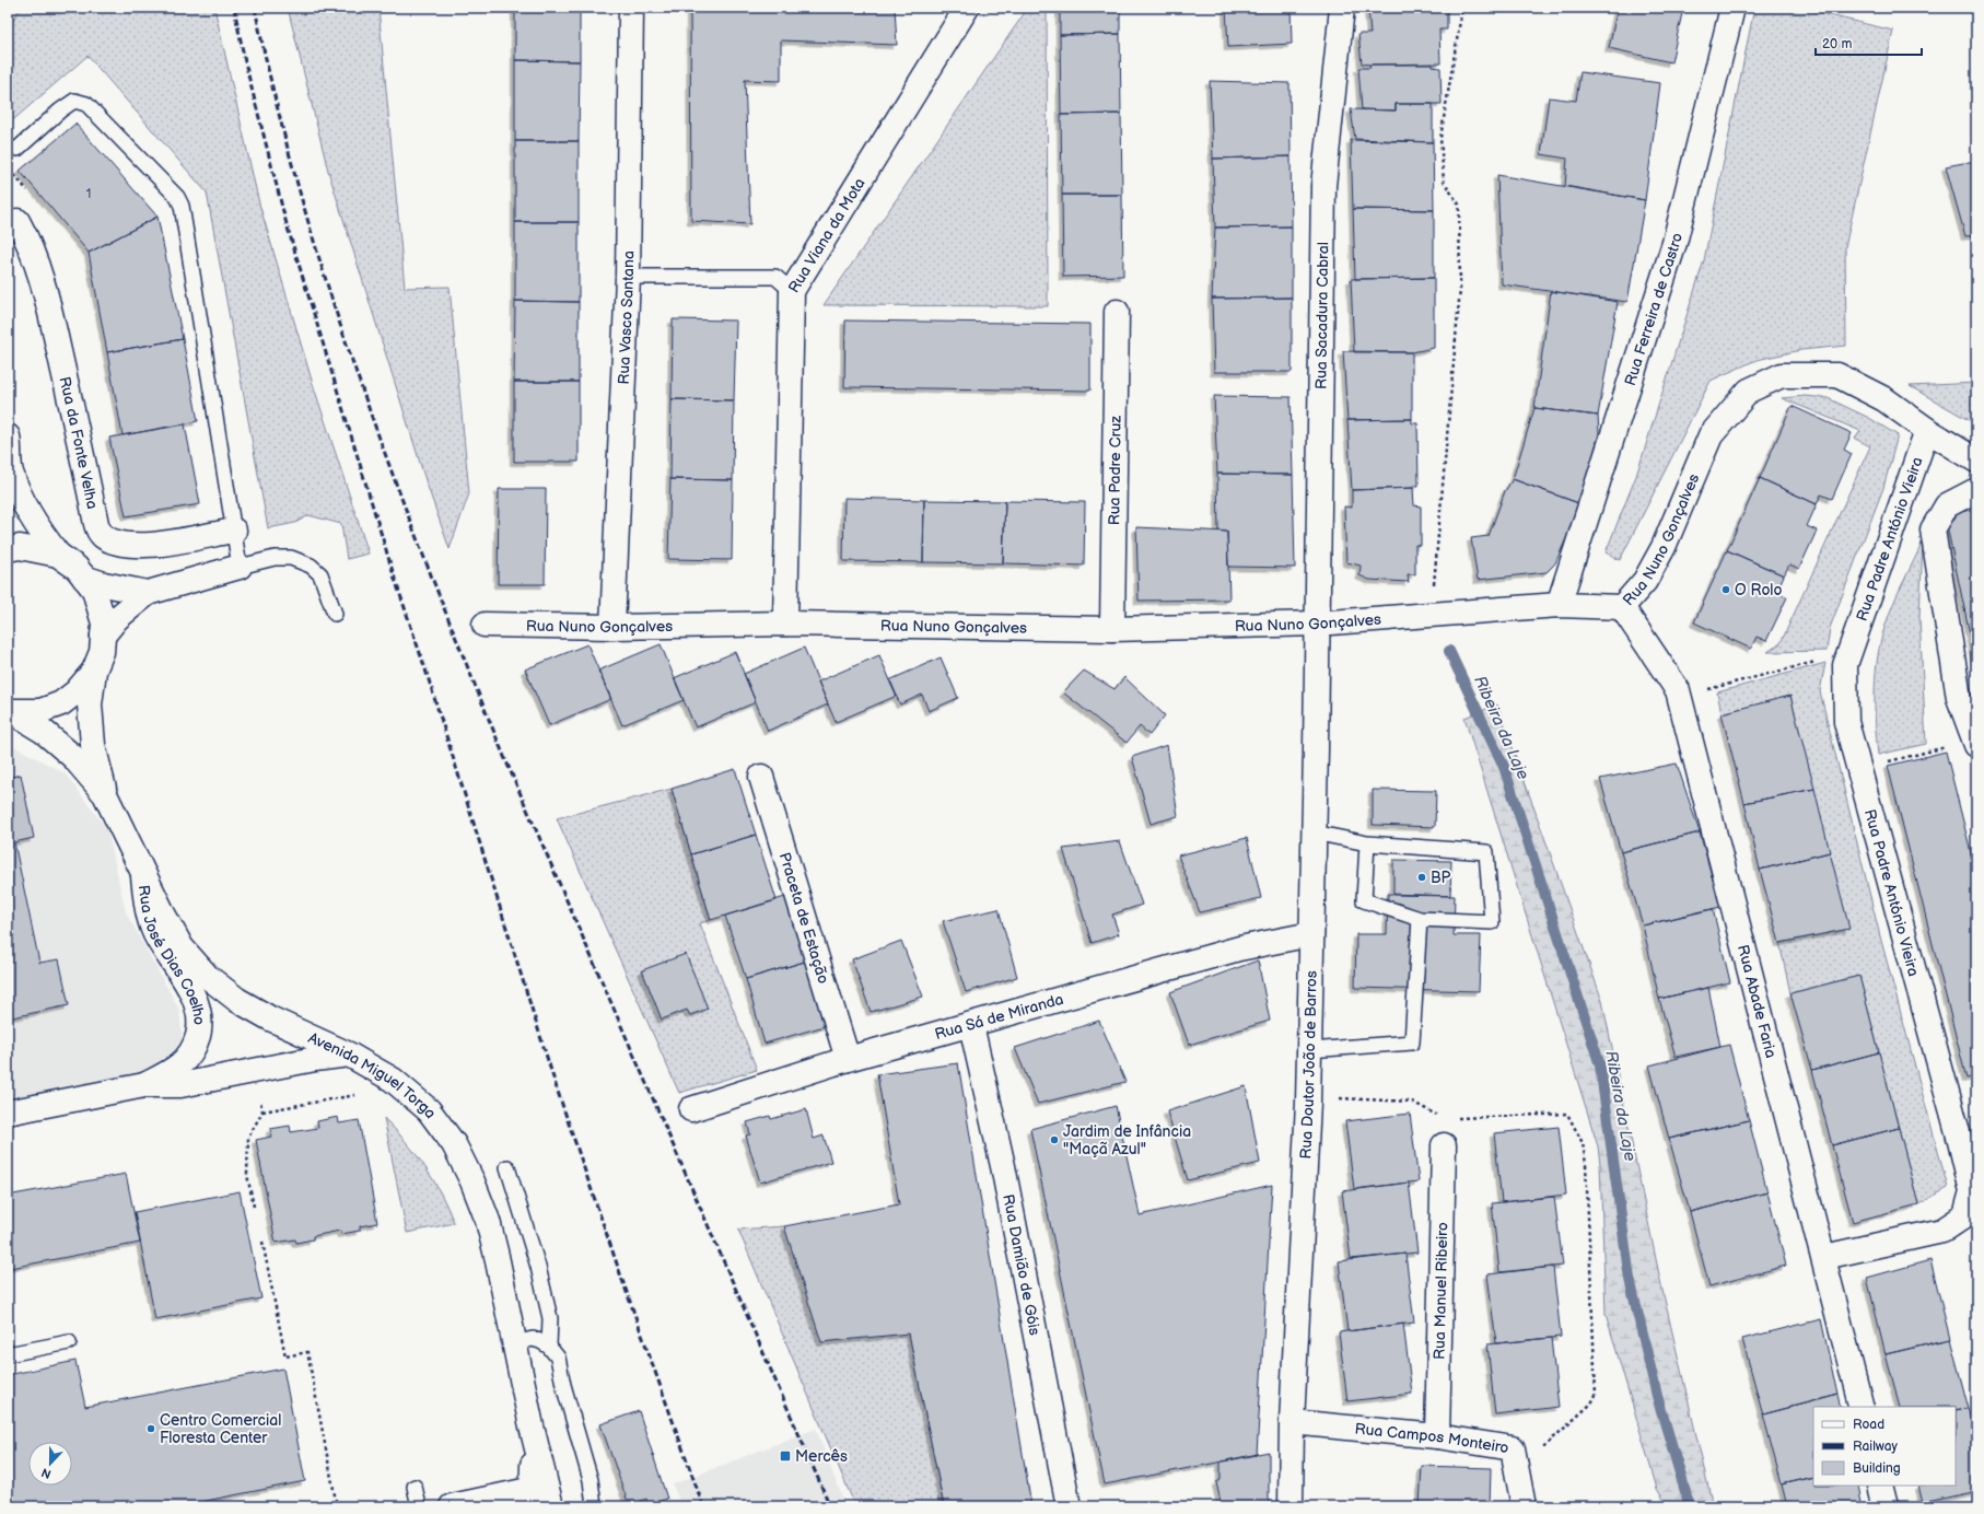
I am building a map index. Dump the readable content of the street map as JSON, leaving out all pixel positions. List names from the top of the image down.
{
  "streets": {
    "street": [
      "Rua Viana da Mota",
      "Rua Ferreira de Castro",
      "Rua Sacadura Cabral",
      "Rua Vasco Santana",
      "Rua da Fonte Velha",
      "Rua Padre Cruz",
      "Rua Nuno Gonçalves",
      "Rua Padre António Vieira",
      "Praceta de Estação",
      "Rua José Dias Coelho",
      "Rua Abade Faria",
      "Rua Sá de Miranda",
      "Rua Doutor João de Barros",
      "Avenida Miguel Torga",
      "Rua Damião de Góis",
      "Rua Manuel Ribeiro",
      "Rua Campos Monteiro"
    ]
  },
  "crossings": [
    ["Rua Viana da Mota", "Rua Nuno Gonçalves"],
    ["Rua Ferreira de Castro", "Rua Nuno Gonçalves"],
    ["Rua Sacadura Cabral", "Rua Nuno Gonçalves"],
    ["Rua Sacadura Cabral", "Rua Doutor João de Barros"],
    ["Rua Vasco Santana", "Rua Nuno Gonçalves"],
    ["Rua Padre Cruz", "Rua Nuno Gonçalves"],
    ["Rua Nuno Gonçalves", "Rua Padre António Vieira"],
    ["Rua Nuno Gonçalves", "Rua Abade Faria"],
    ["Rua Nuno Gonçalves", "Rua Doutor João de Barros"],
    ["Rua Padre António Vieira", "Rua Abade Faria"],
    ["Praceta de Estação", "Rua Sá de Miranda"],
    ["Rua José Dias Coelho", "Avenida Miguel Torga"],
    ["Rua Sá de Miranda", "Rua Doutor João de Barros"],
    ["Rua Sá de Miranda", "Rua Damião de Góis"],
    ["Rua Doutor João de Barros", "Rua Campos Monteiro"],
    ["Rua Manuel Ribeiro", "Rua Campos Monteiro"]
  ],
  "water": ["Ribeira da Laje"],
  "places": {
    "other": [
      "O Rolo",
      "BP",
      "Jardim de Infância \"Maçã Azul\"",
      "Centro Comercial Floresta Center"
    ],
    "transit": ["Mercês"]
  },
  "house_numbers": ["1"],
  "legend": ["Road", "Railway", "Building"],
  "scale_bar": "20 m",
  "north": "bottom"
}
